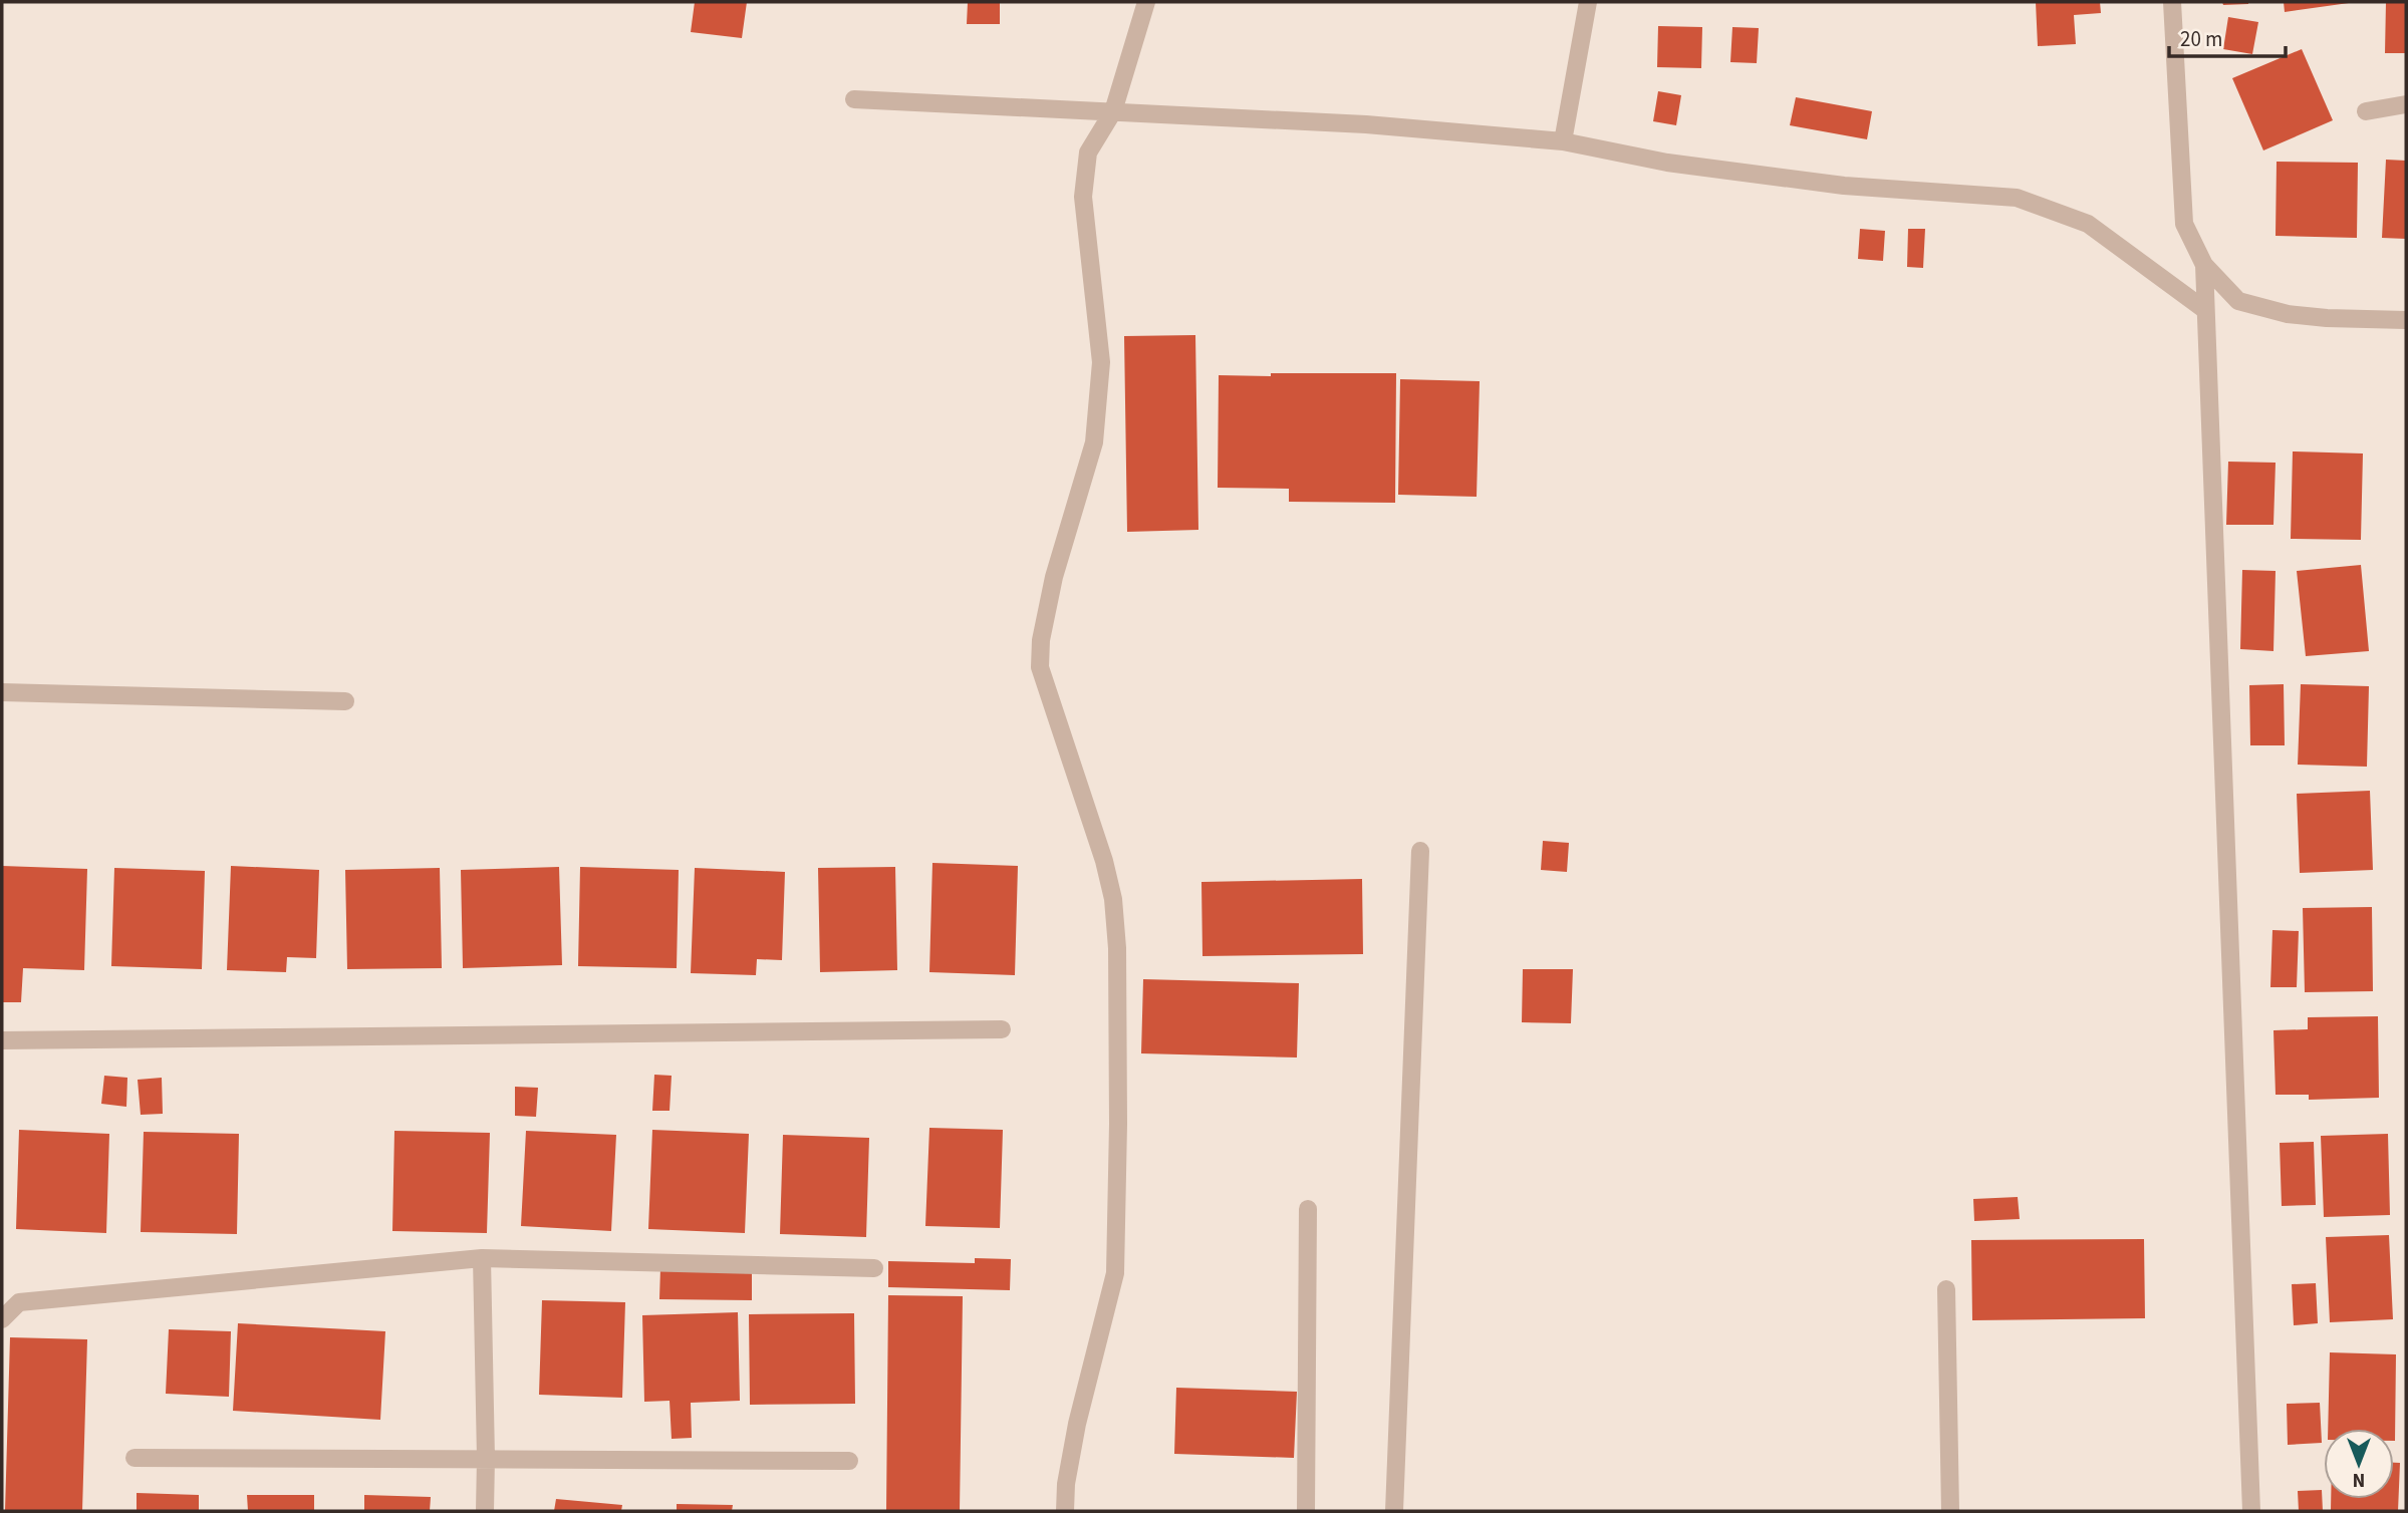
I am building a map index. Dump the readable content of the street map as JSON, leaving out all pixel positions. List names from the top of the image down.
{
  "scale_bar": "20 m",
  "north": "bottom"
}
